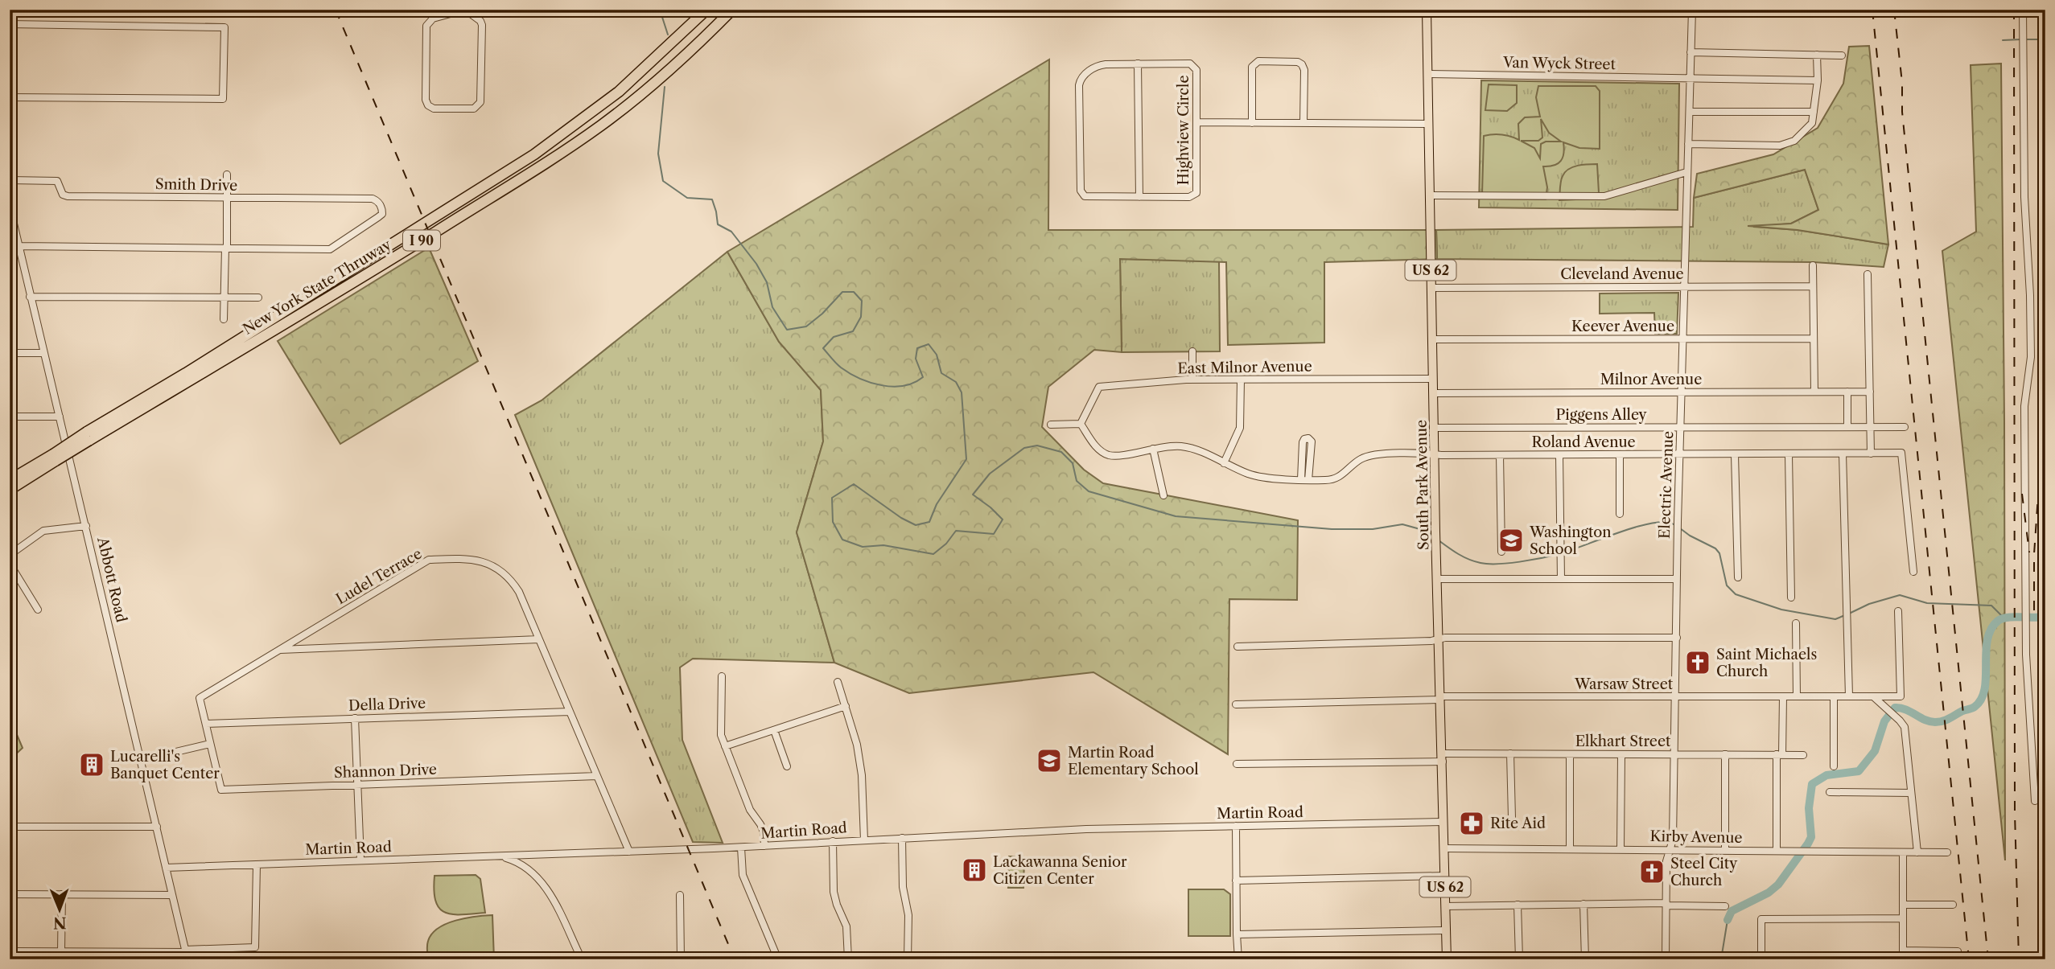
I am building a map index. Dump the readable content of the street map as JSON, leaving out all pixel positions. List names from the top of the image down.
{
  "streets": {
    "highway": ["I 90", "New York State Thruway"],
    "main road": ["US 62", "South Park Avenue"],
    "street": [
      "Van Wyck Street",
      "Highview Circle",
      "Smith Drive",
      "Cleveland Avenue",
      "Keever Avenue",
      "East Milnor Avenue",
      "Milnor Avenue",
      "Piggens Alley",
      "Roland Avenue",
      "Electric Avenue",
      "Ludel Terrace",
      "Abbott Road",
      "Warsaw Street",
      "Della Drive",
      "Elkhart Street",
      "Shannon Drive",
      "Martin Road",
      "Kirby Avenue"
    ]
  },
  "crossings": [
    ["Van Wyck Street", "South Park Avenue"],
    ["Van Wyck Street", "Electric Avenue"],
    ["Cleveland Avenue", "South Park Avenue"],
    ["Cleveland Avenue", "Electric Avenue"],
    ["Keever Avenue", "South Park Avenue"],
    ["Keever Avenue", "Electric Avenue"],
    ["East Milnor Avenue", "Roland Avenue"],
    ["East Milnor Avenue", "South Park Avenue"],
    ["Milnor Avenue", "South Park Avenue"],
    ["Milnor Avenue", "Electric Avenue"],
    ["Piggens Alley", "South Park Avenue"],
    ["Piggens Alley", "Electric Avenue"],
    ["Roland Avenue", "South Park Avenue"],
    ["Roland Avenue", "Electric Avenue"],
    ["South Park Avenue", "Warsaw Street"],
    ["South Park Avenue", "Elkhart Street"],
    ["South Park Avenue", "Martin Road"],
    ["South Park Avenue", "Kirby Avenue"],
    ["Electric Avenue", "Warsaw Street"],
    ["Electric Avenue", "Elkhart Street"],
    ["Electric Avenue", "Kirby Avenue"],
    ["Ludel Terrace", "Della Drive"],
    ["Ludel Terrace", "Shannon Drive"],
    ["Ludel Terrace", "Martin Road"],
    ["Abbott Road", "Martin Road"]
  ],
  "places": {
    "school or university": ["Washington School", "Martin Road Elementary School"],
    "church": ["Saint Michaels Church", "Steel City Church"],
    "building": ["Lucarelli's Banquet Center", "Lackawanna Senior Citizen Center"],
    "pharmacy": ["Rite Aid"]
  },
  "north": "bottom"
}
